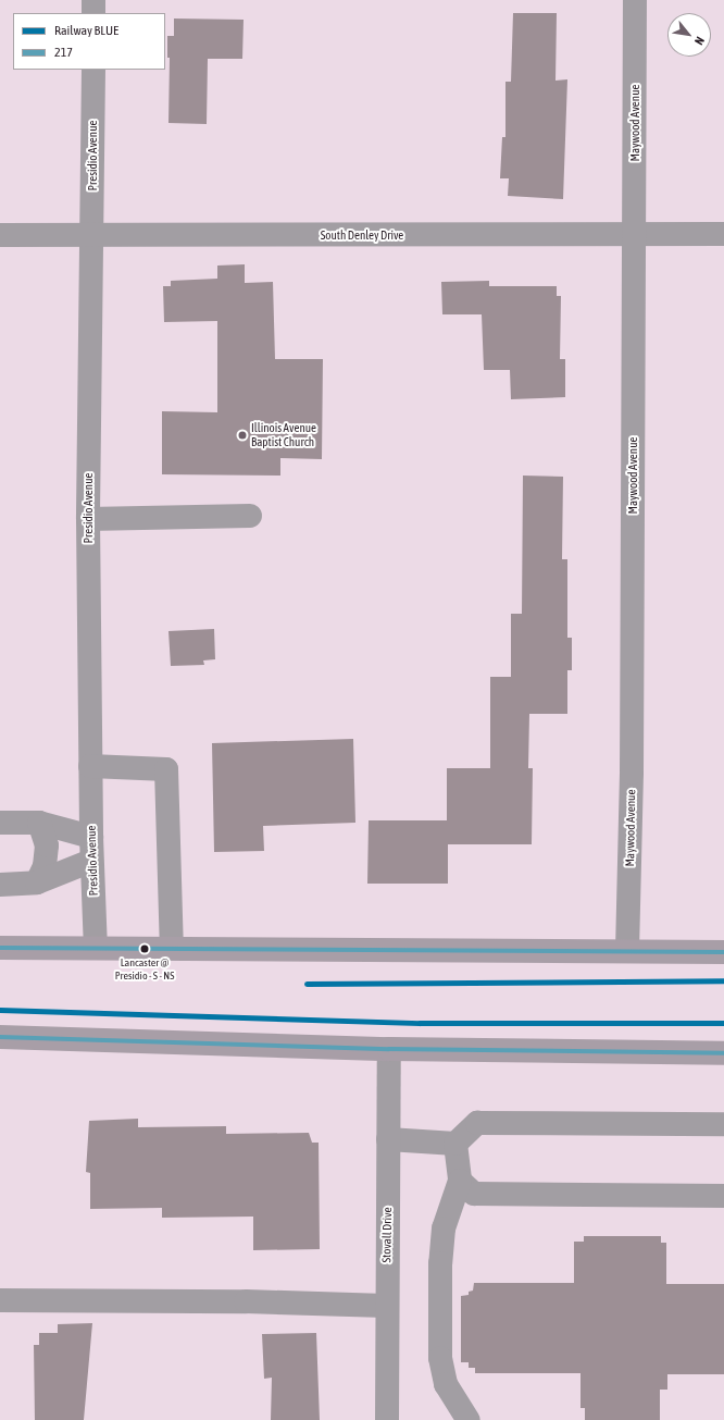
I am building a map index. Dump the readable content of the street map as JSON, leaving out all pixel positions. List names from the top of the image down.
{
  "streets": {
    "street": [
      "Maywood Avenue",
      "Presidio Avenue",
      "South Denley Drive",
      "Stovall Drive"
    ]
  },
  "crossings": [
    ["Maywood Avenue", "South Denley Drive"],
    ["Presidio Avenue", "South Denley Drive"]
  ],
  "places": ["Illinois Avenue Baptist Church", "Lancaster @ Presidio - S - NS"],
  "lines": ["transit line 217", "rail line BLUE"],
  "legend": ["Railway BLUE", "217"],
  "north": "bottom right"
}
